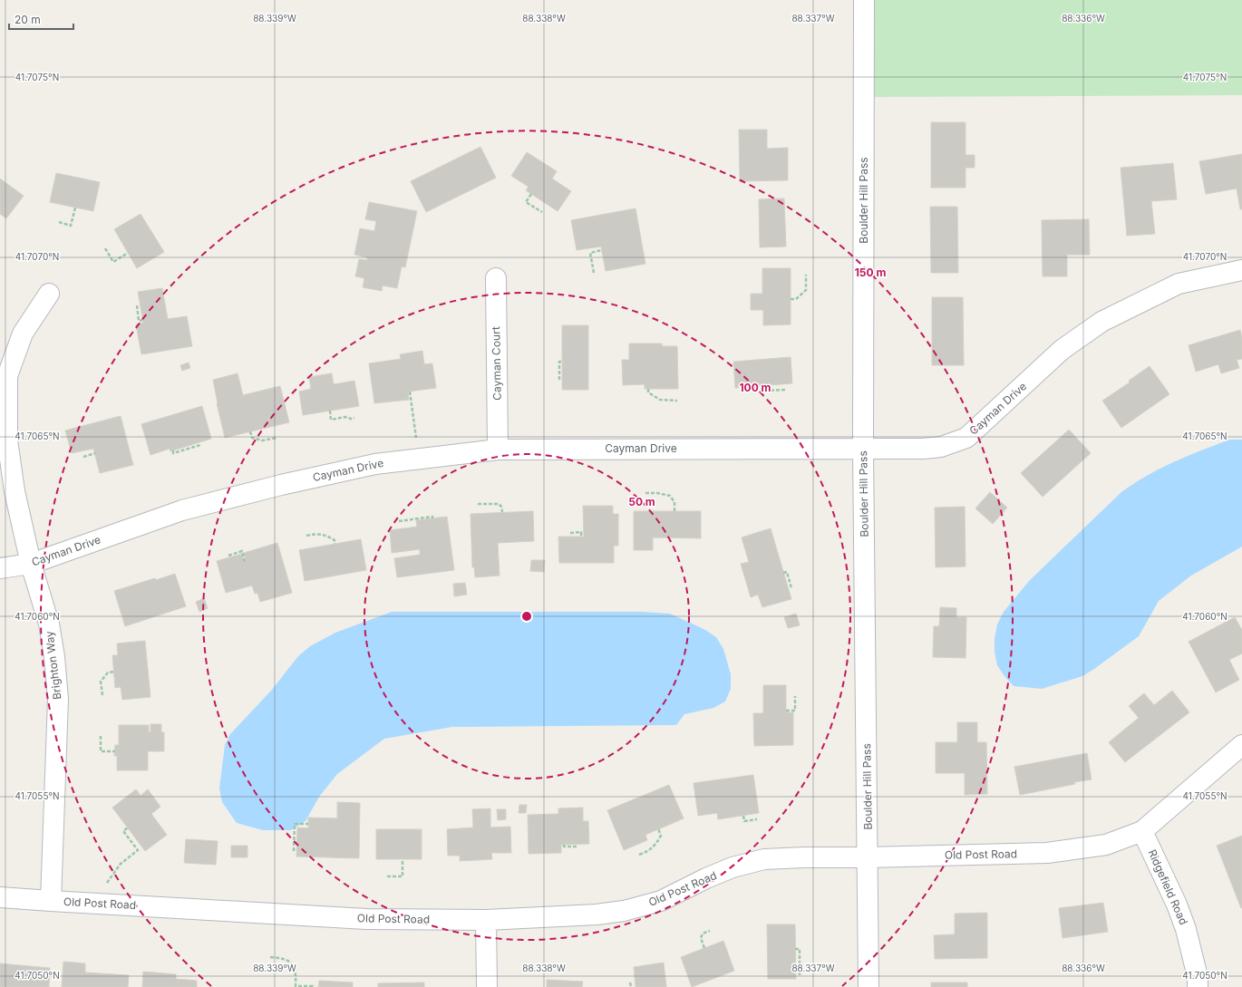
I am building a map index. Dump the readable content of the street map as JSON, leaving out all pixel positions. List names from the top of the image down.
{
  "streets": {
    "street": [
      "Boulder Hill Pass",
      "Cayman Court",
      "Cayman Drive",
      "Brighton Way",
      "Old Post Road",
      "Ridgefield Road"
    ]
  },
  "crossings": [
    ["Boulder Hill Pass", "Cayman Drive"],
    ["Boulder Hill Pass", "Old Post Road"],
    ["Cayman Court", "Cayman Drive"],
    ["Cayman Drive", "Brighton Way"],
    ["Brighton Way", "Old Post Road"],
    ["Old Post Road", "Ridgefield Road"]
  ],
  "scale_bar": "20 m",
  "coordinates": [
    "88.339°W",
    "88.338°W",
    "88.337°W",
    "88.336°W",
    "41.7075°N",
    "41.7070°N",
    "41.7065°N",
    "41.7060°N",
    "41.7055°N",
    "41.7050°N"
  ],
  "rings": ["150 m", "100 m", "50 m"]
}
